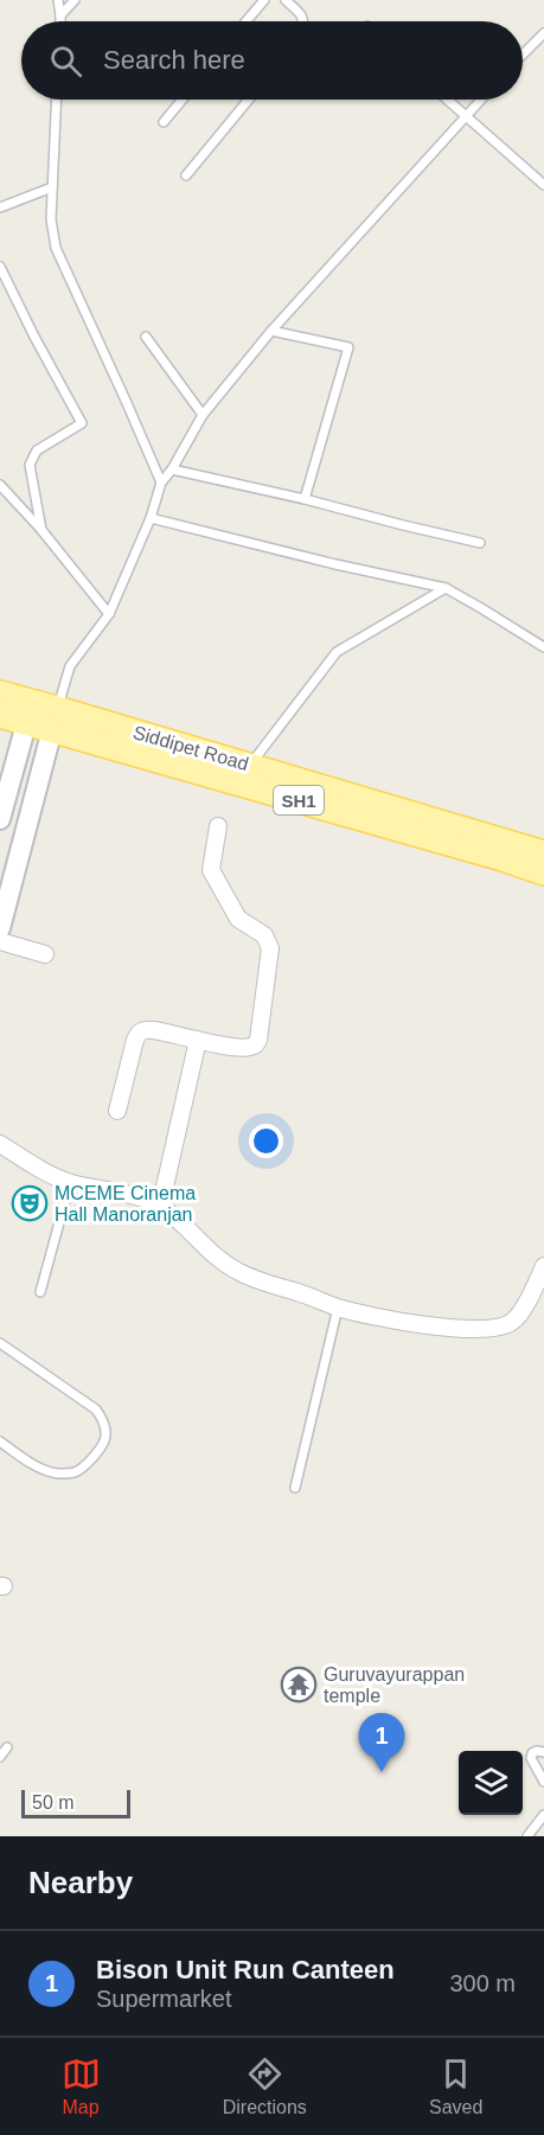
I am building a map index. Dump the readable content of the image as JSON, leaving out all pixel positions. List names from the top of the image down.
{
  "streets": {
    "main road": ["Siddipet Road", "SH1"]
  },
  "places": {
    "theatre": ["MCEME Cinema Hall Manoranjan"],
    "temple": ["Guruvayurappan temple"]
  },
  "scale_bar": "50 m",
  "page": {
    "search": "Search here",
    "pins": "1",
    "scale": "50 m",
    "heading": "Nearby",
    "list": [
      {
        "mark": "1",
        "name": "Bison Unit Run Canteen",
        "note": "Supermarket",
        "value": "300 m"
      }
    ],
    "nav": ["Map", "Directions", "Saved"]
  }
}
